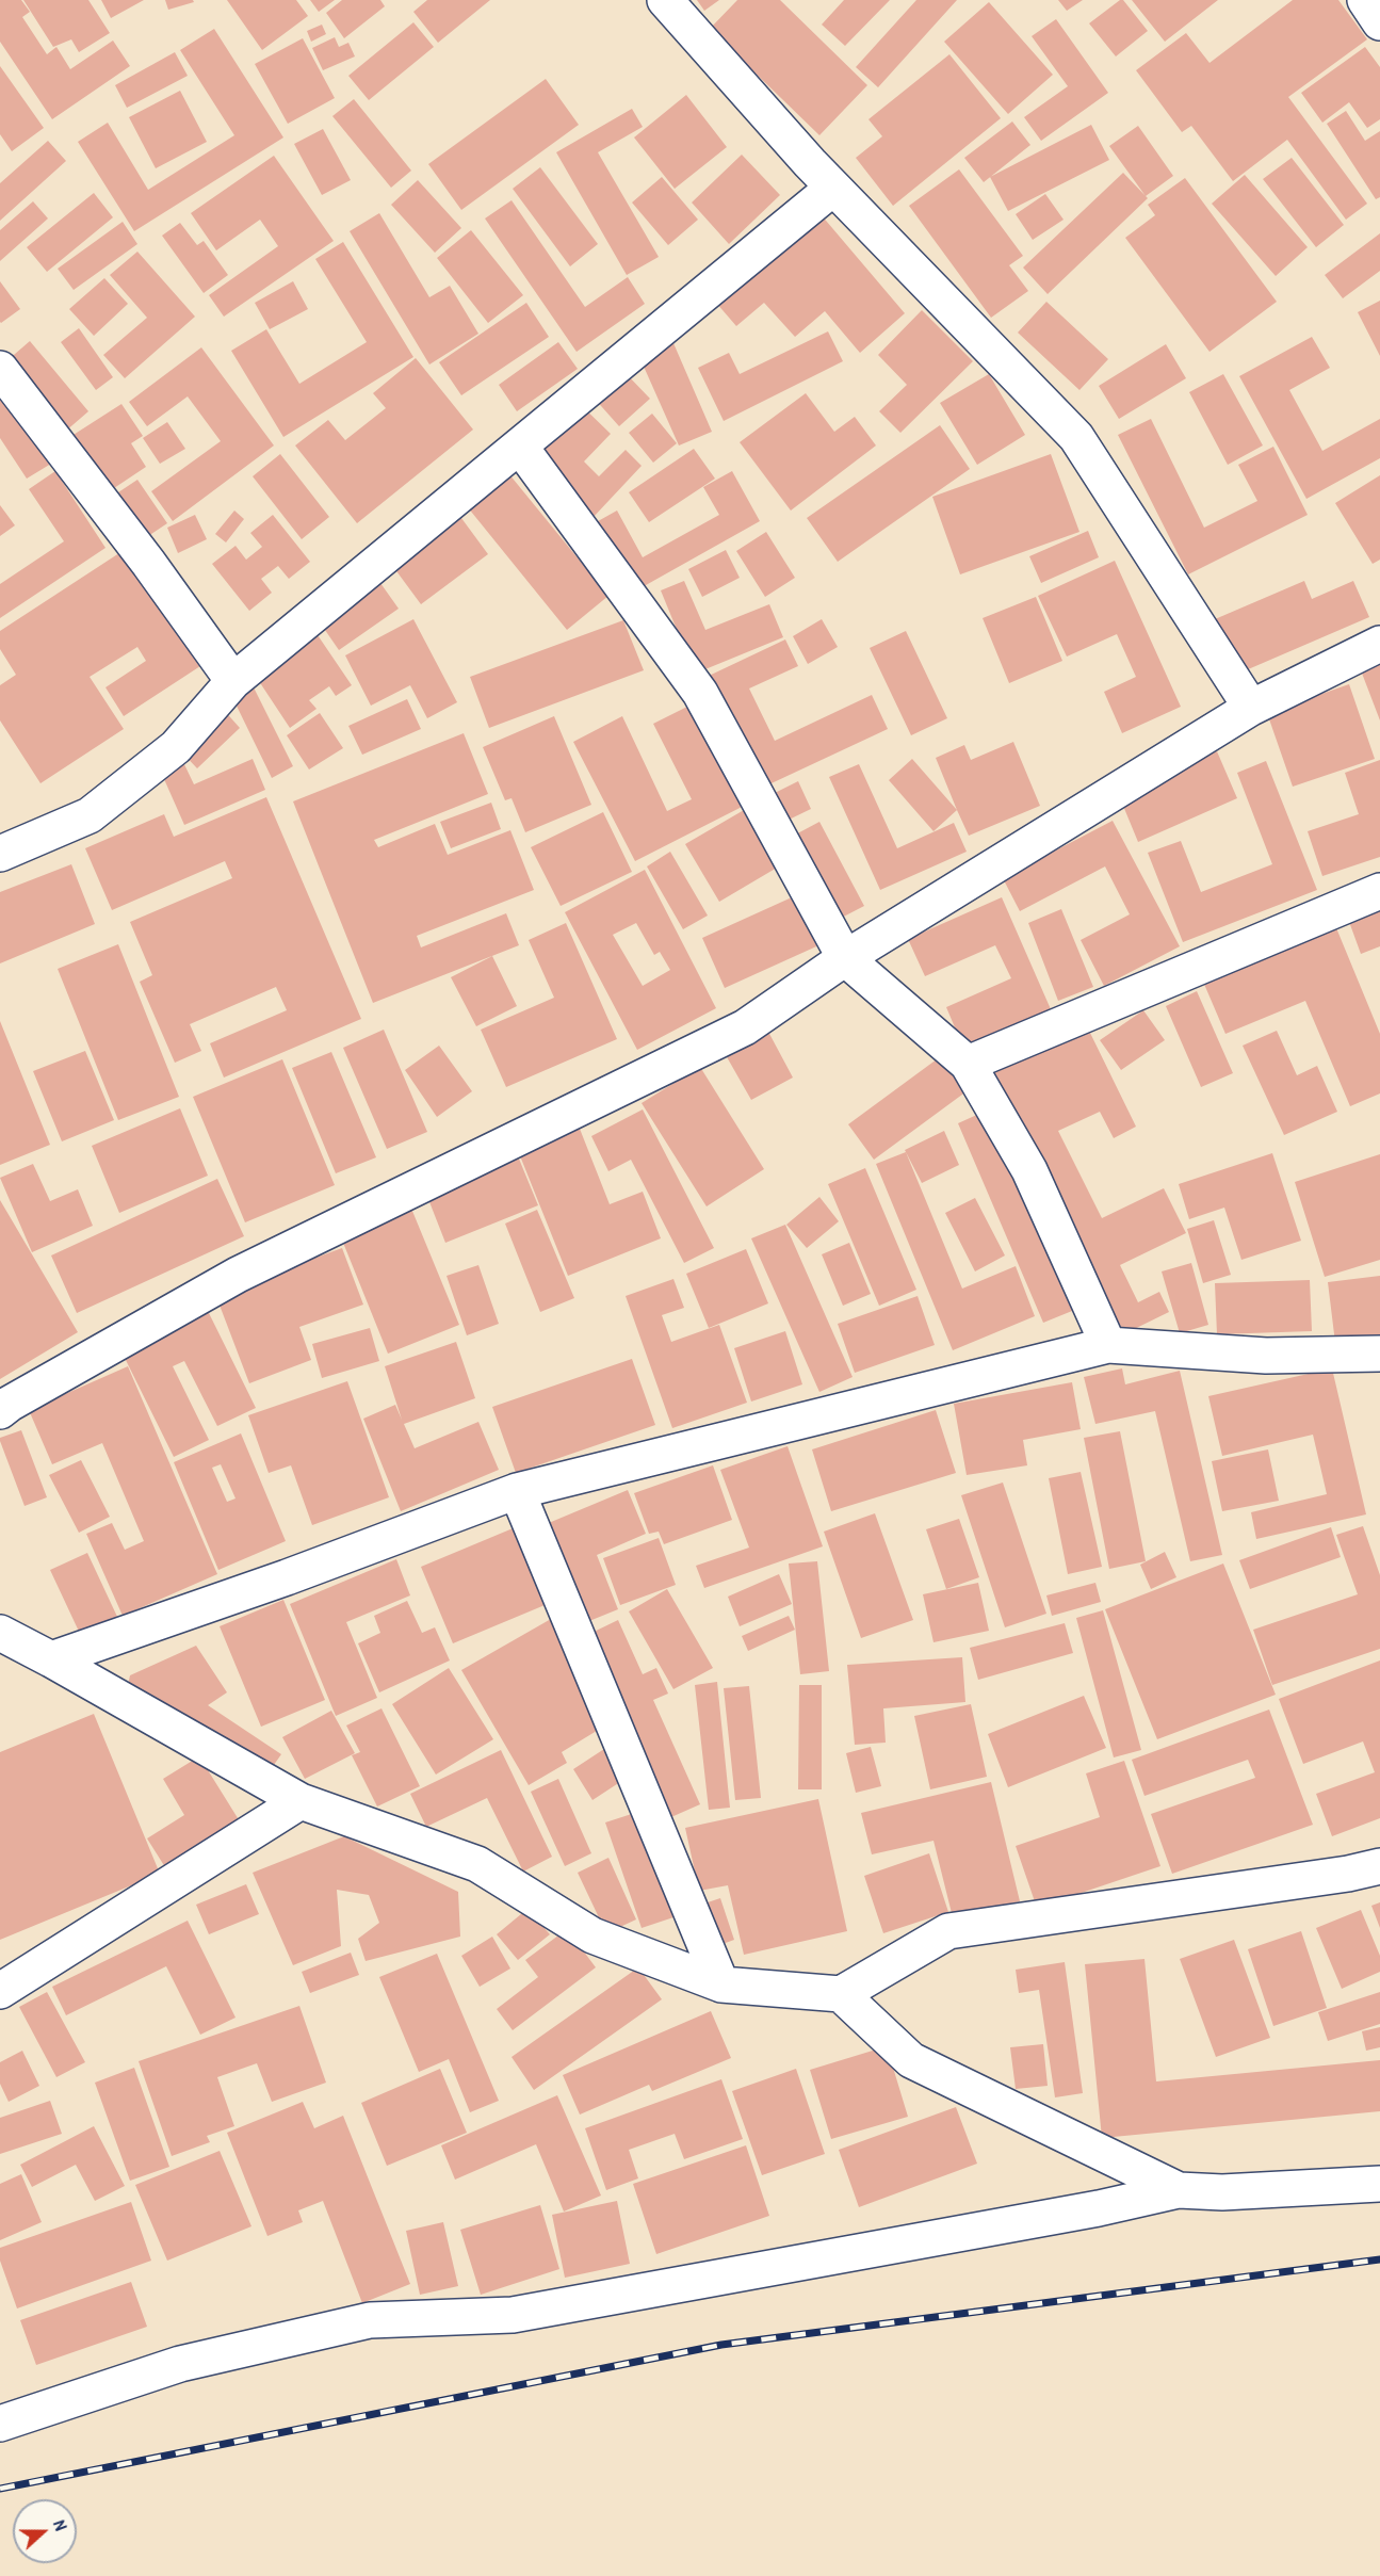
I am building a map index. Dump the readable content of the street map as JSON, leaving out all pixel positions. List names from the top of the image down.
{
  "north": "right"
}
